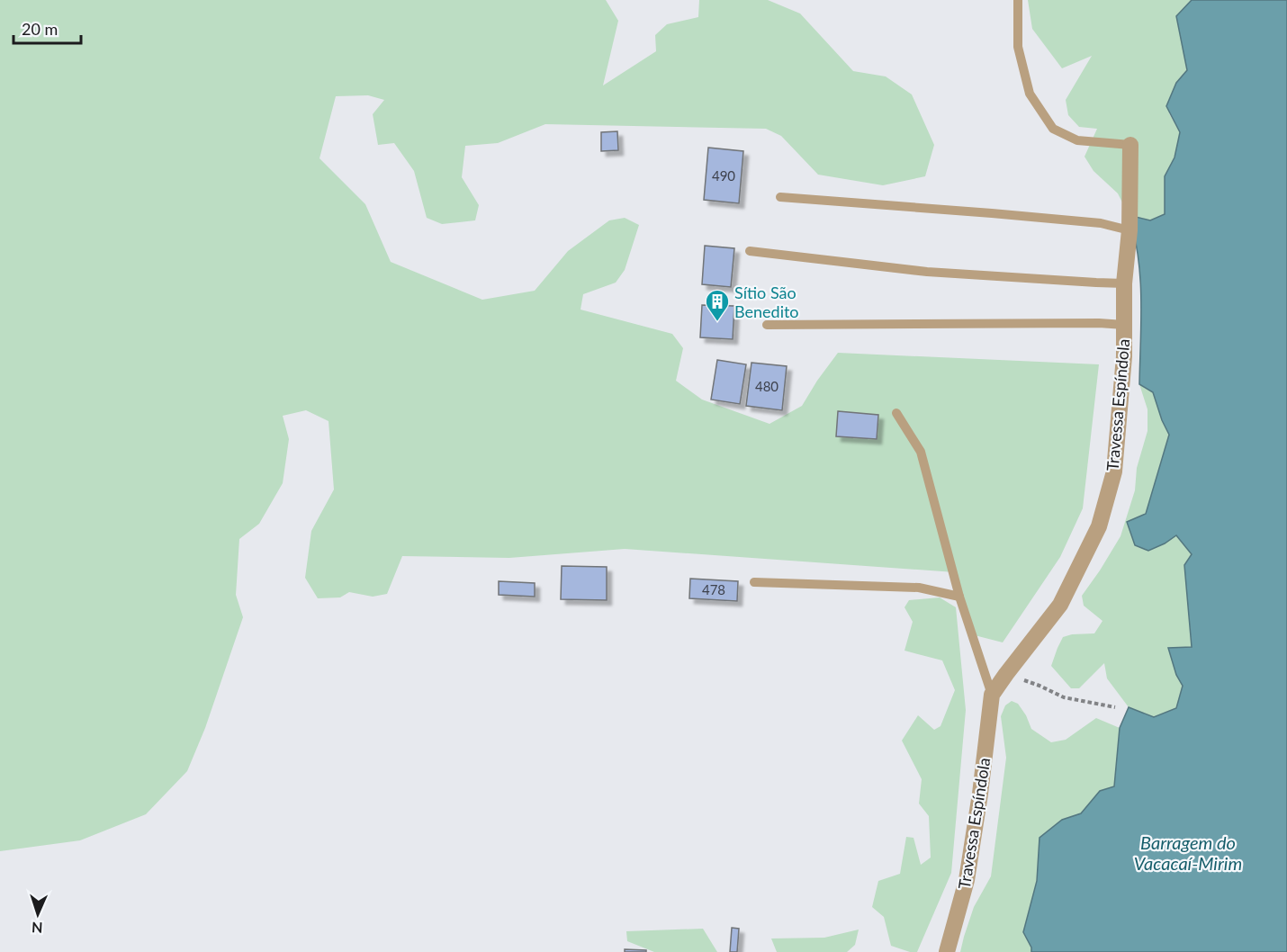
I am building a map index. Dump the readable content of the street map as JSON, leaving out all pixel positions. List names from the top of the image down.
{
  "streets": {
    "street": ["Travessa Espíndola"]
  },
  "water": ["Barragem do Vacacaí-Mirim"],
  "places": {
    "building": ["Sítio São Benedito"]
  },
  "house_numbers": ["490", "480", "478"],
  "scale_bar": "20 m",
  "north": "bottom"
}
